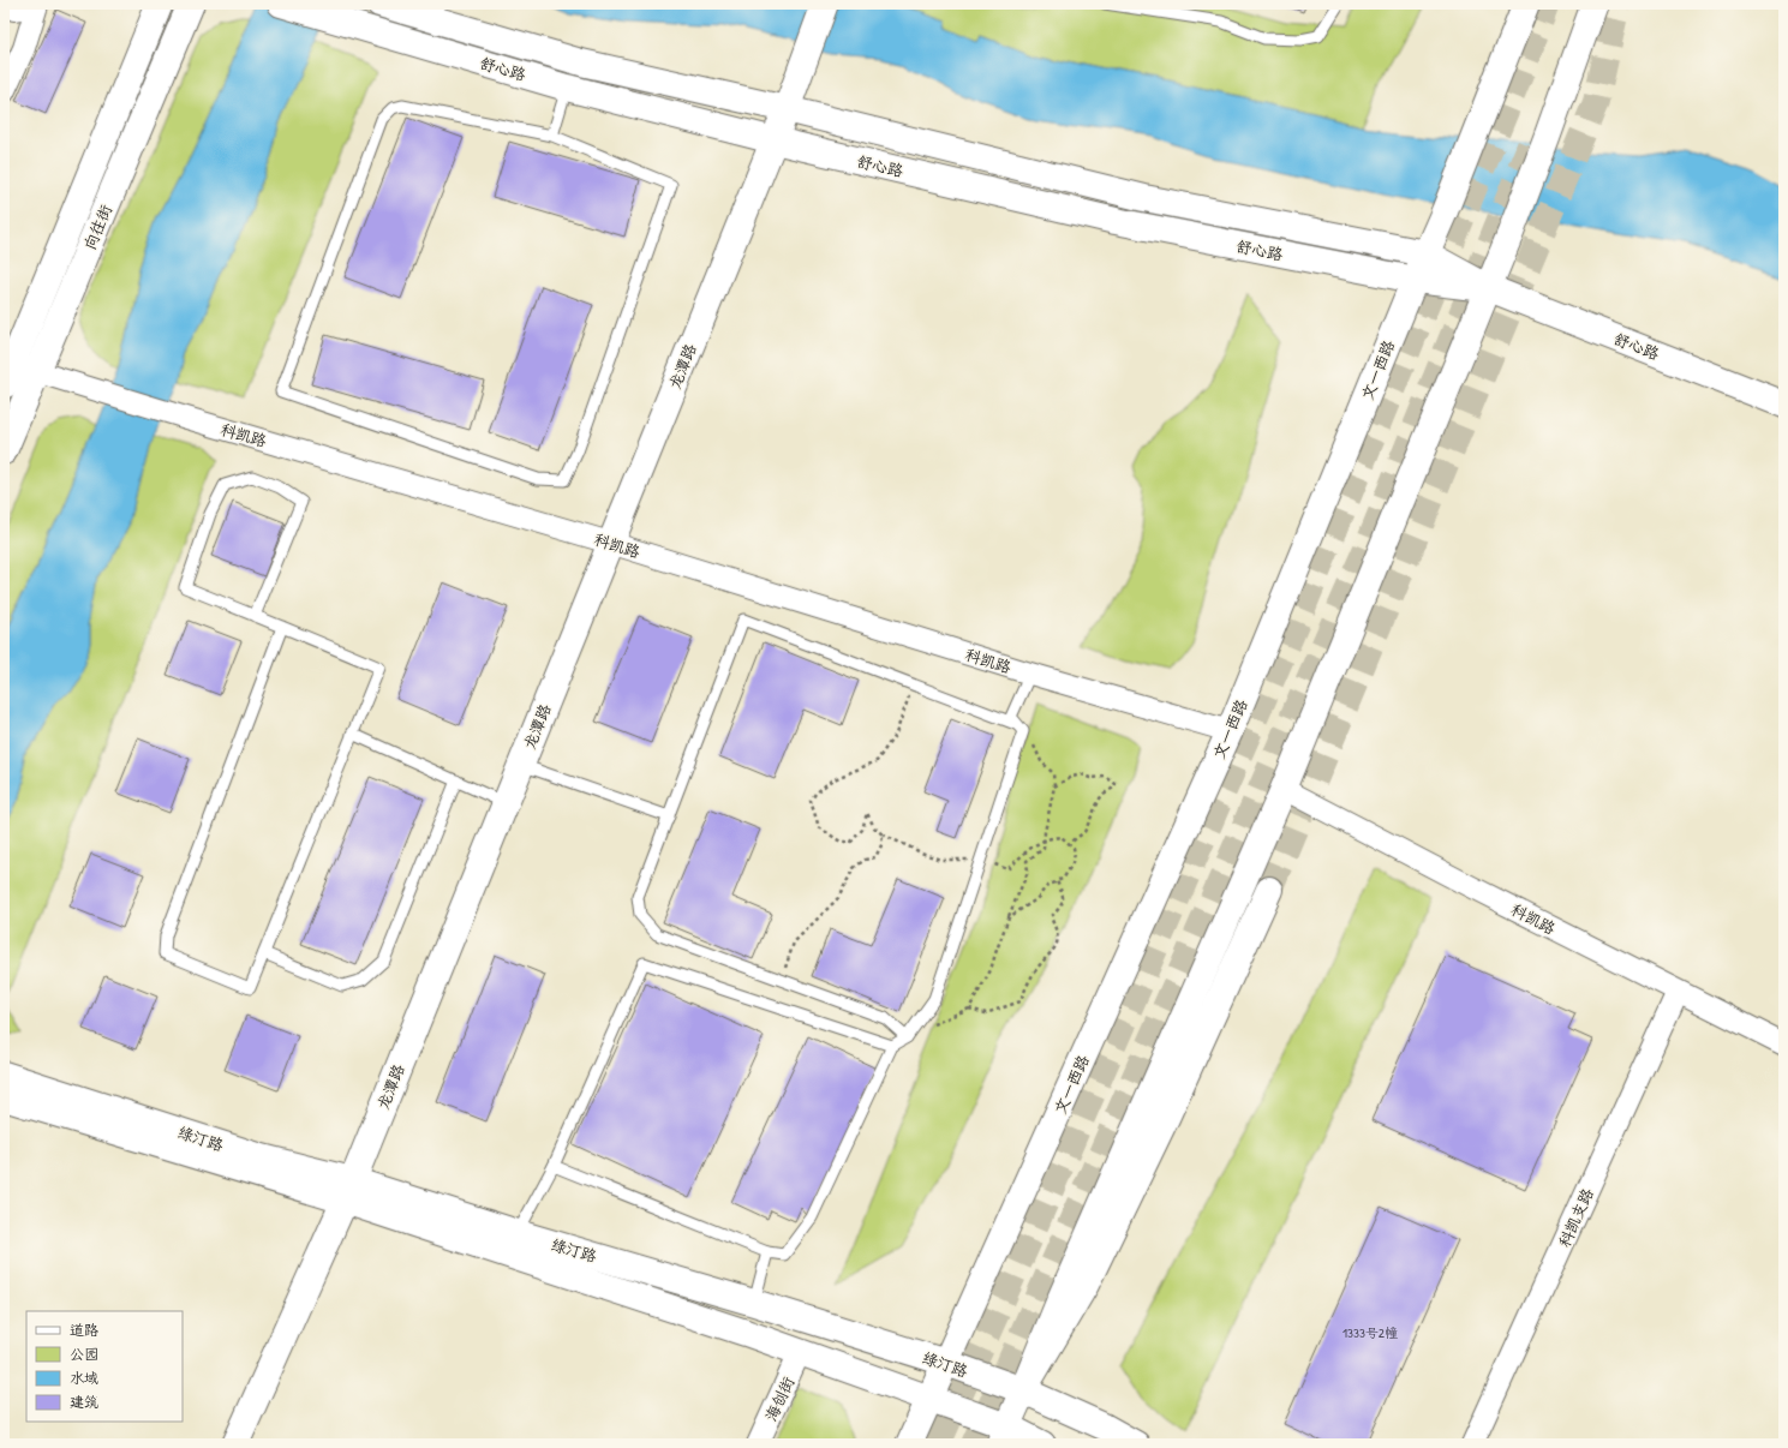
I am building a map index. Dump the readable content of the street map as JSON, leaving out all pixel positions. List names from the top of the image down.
{
  "streets": {
    "main road": [
      "舒心路",
      "向往街",
      "龙潭路",
      "文一西路",
      "绿汀路"
    ],
    "street": ["科凯路", "科凯支路", "海创街"]
  },
  "crossings": [
    ["舒心路", "龙潭路"],
    ["舒心路", "文一西路"],
    ["向往街", "科凯路"],
    ["龙潭路", "科凯路"],
    ["龙潭路", "绿汀路"],
    ["文一西路", "科凯路"],
    ["文一西路", "绿汀路"],
    ["科凯路", "科凯支路"],
    ["绿汀路", "海创街"]
  ],
  "house_numbers": ["1333号2幢"],
  "legend": [
    "道路",
    "公园",
    "水域",
    "建筑"
  ]
}
